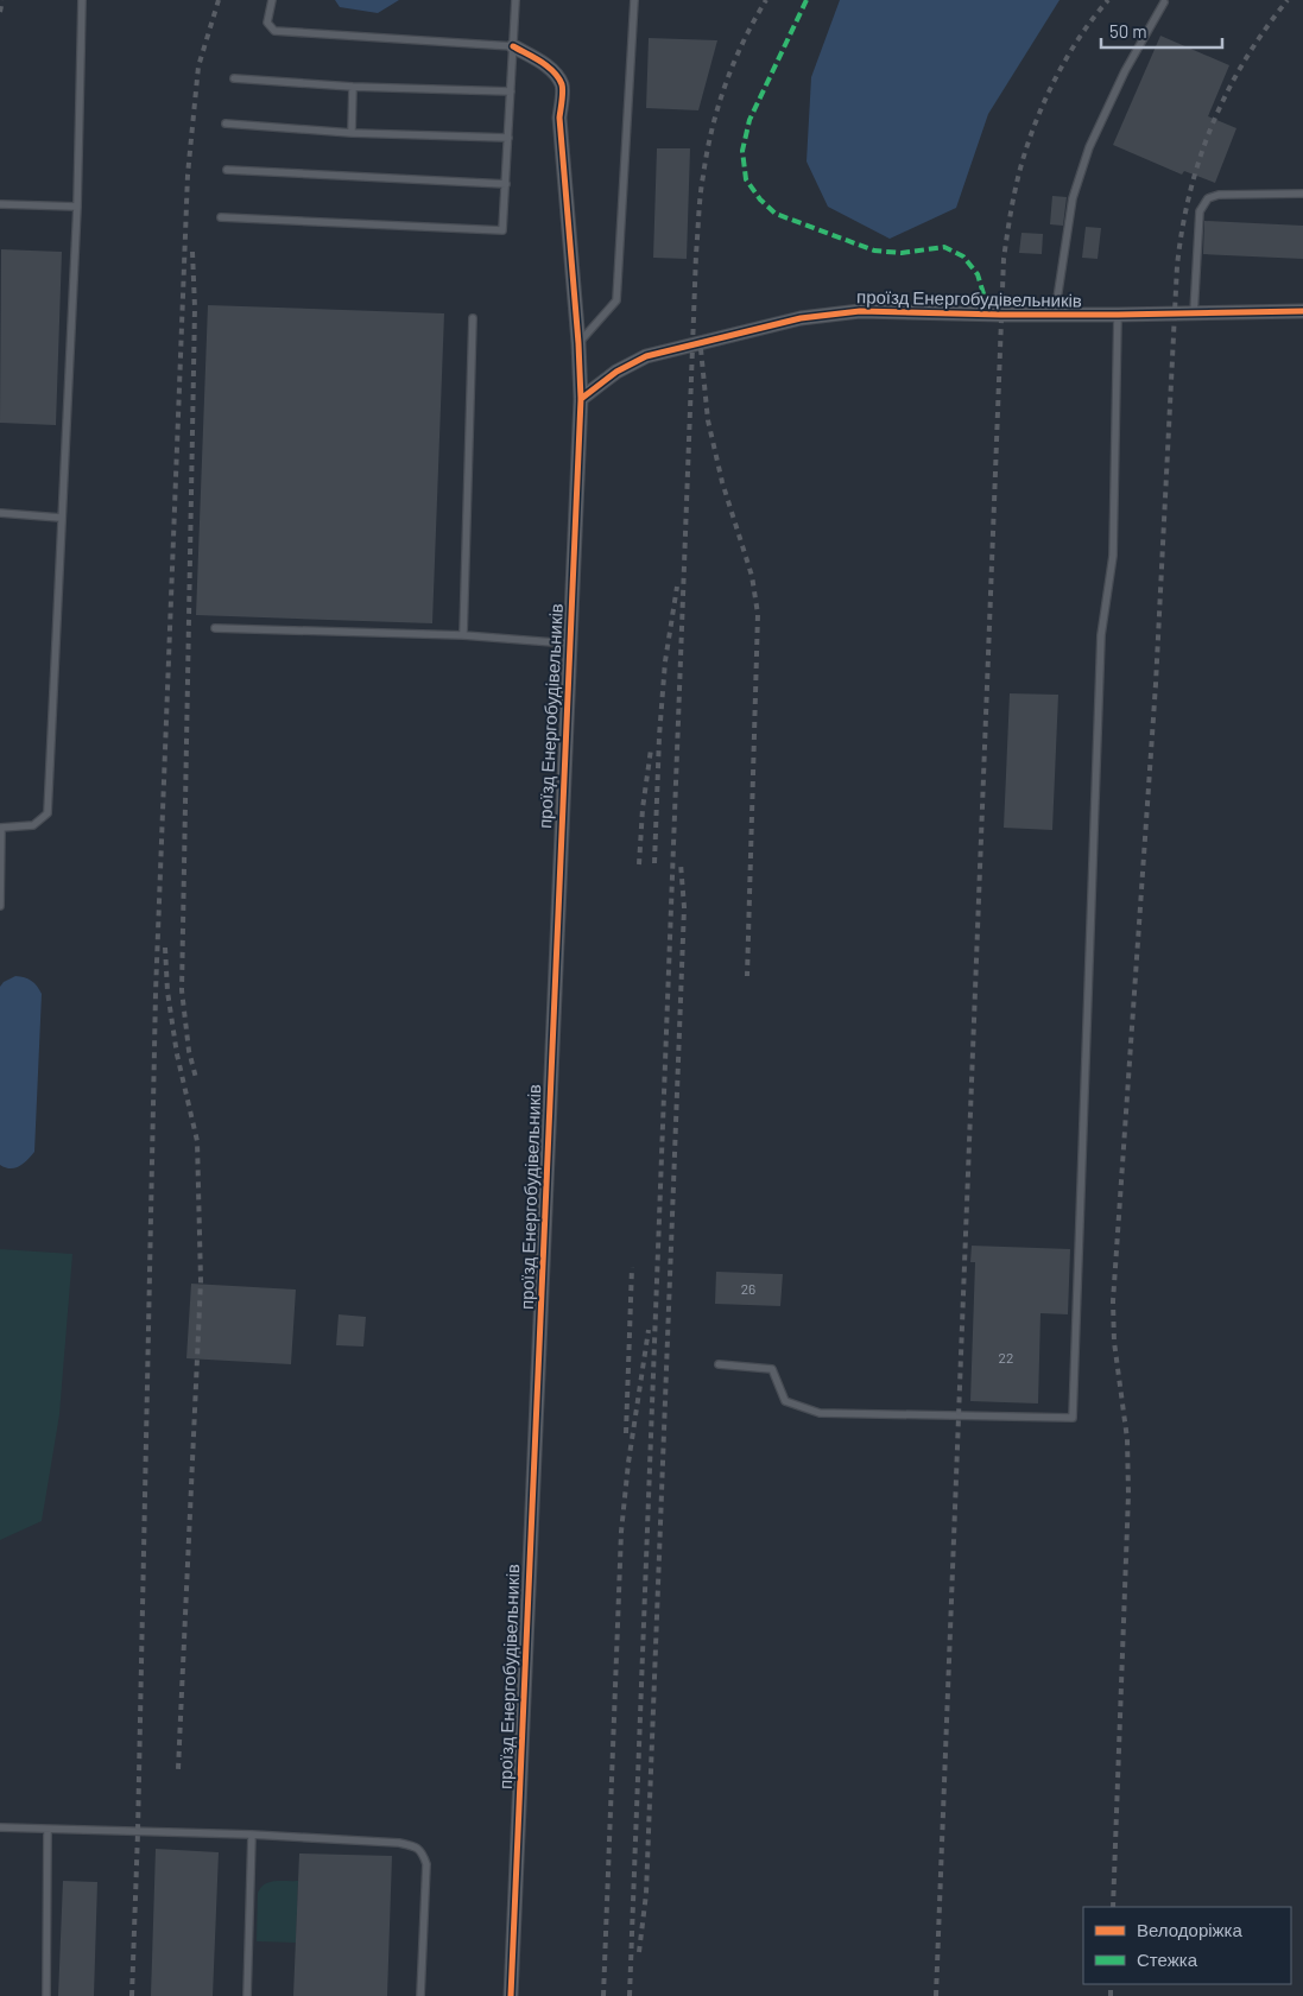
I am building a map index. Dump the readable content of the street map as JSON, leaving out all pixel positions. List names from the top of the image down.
{
  "streets": {
    "street": ["проїзд Енергобудівельників"]
  },
  "house_numbers": ["26", "22"],
  "legend": ["Велодоріжка", "Стежка"],
  "scale_bar": "50 m"
}
